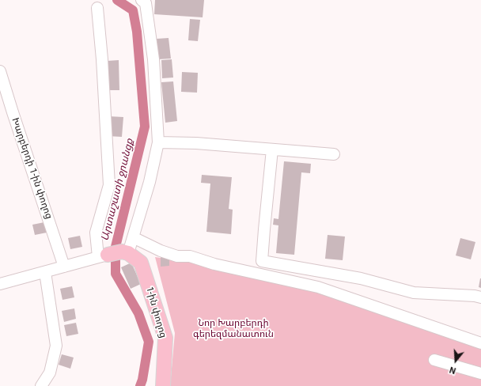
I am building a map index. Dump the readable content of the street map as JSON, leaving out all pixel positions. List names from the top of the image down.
{
  "streets": {
    "main road": ["1-ին փողոց"],
    "street": ["Խարբերդի 1-ին փողոց"]
  },
  "water": ["Արտաշատի ջրանցք"],
  "parks": ["Նոր Խարբերդի գերեզմանատուն"],
  "north": "bottom"
}
